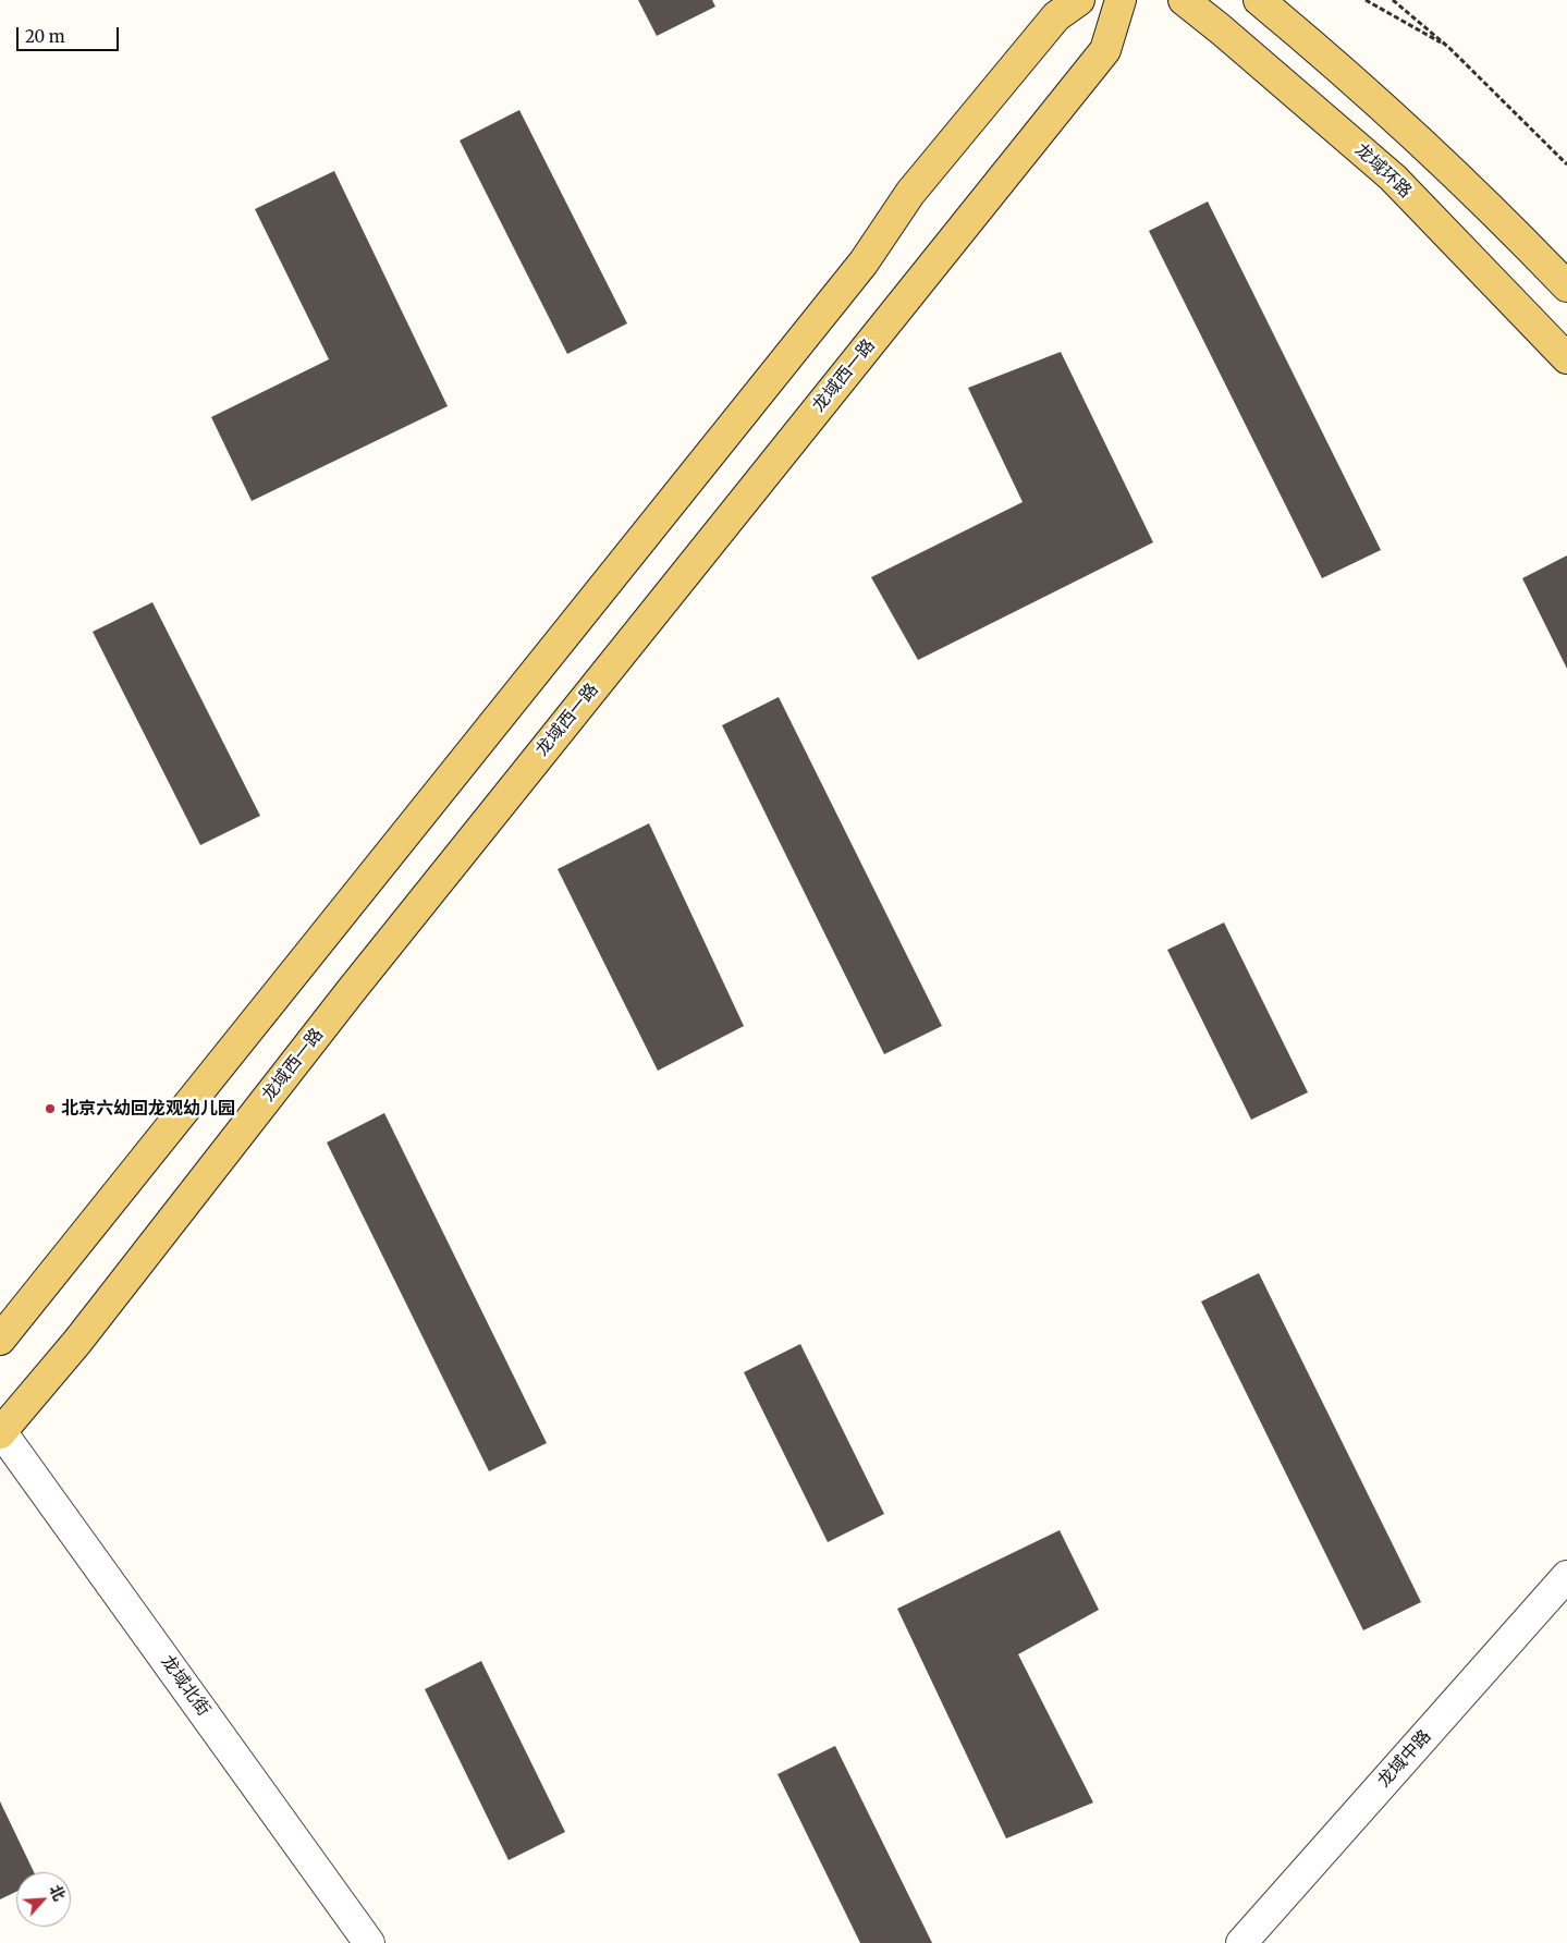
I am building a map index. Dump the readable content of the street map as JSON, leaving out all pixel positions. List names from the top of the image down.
{
  "streets": {
    "main road": ["龙域环路", "龙域西一路"],
    "street": ["龙域北街", "龙域中路"]
  },
  "crossings": [
    ["龙域西一路", "龙域北街"]
  ],
  "places": ["北京六幼回龙观幼儿园"],
  "scale_bar": "20 m",
  "north": "top right"
}
